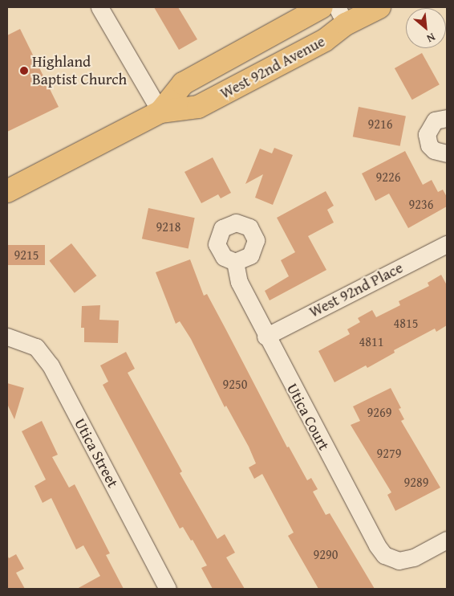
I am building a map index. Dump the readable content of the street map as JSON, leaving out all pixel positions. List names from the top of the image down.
{
  "streets": {
    "main road": ["West 92nd Avenue"],
    "street": ["West 92nd Place", "Utica Court", "Utica Street"]
  },
  "crossings": [
    ["West 92nd Place", "Utica Court"]
  ],
  "places": ["Highland Baptist Church"],
  "house_numbers": [
    "9216",
    "9226",
    "9236",
    "9218",
    "9215",
    "4815",
    "4811",
    "9250",
    "9269",
    "9279",
    "9289",
    "9290"
  ],
  "north": "bottom right"
}
